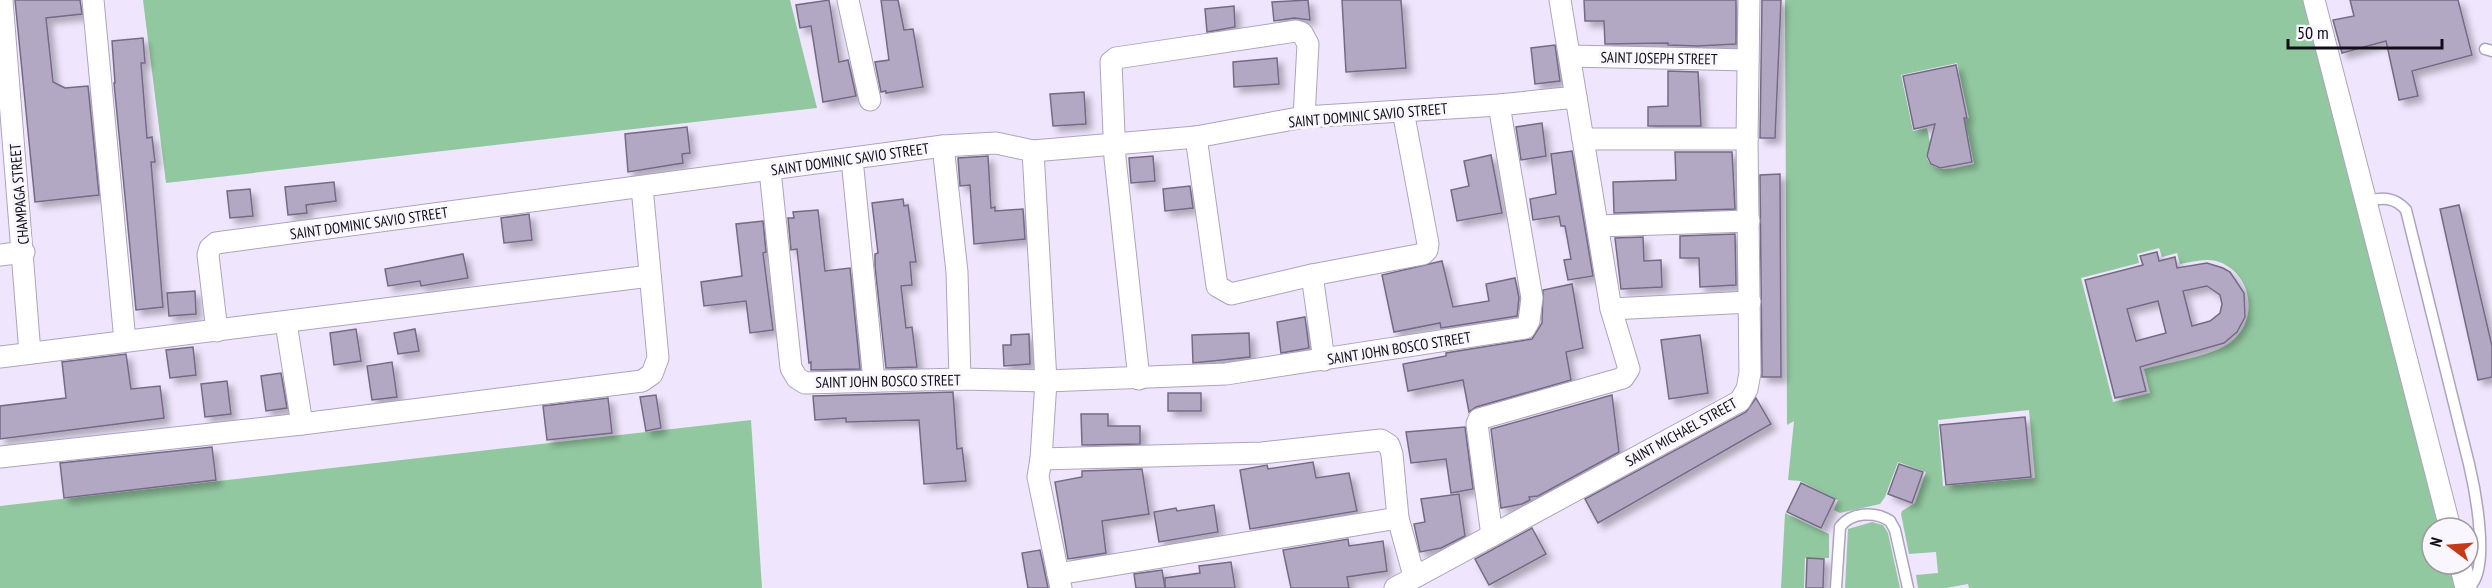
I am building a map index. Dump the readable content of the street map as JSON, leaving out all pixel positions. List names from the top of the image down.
{
  "streets": {
    "street": [
      "SAINT JOSEPH STREET",
      "SAINT DOMINIC SAVIO STREET",
      "CHAMPAGA STREET",
      "SAINT JOHN BOSCO STREET",
      "SAINT MICHAEL STREET"
    ]
  },
  "crossings": [
    ["SAINT JOSEPH STREET", "SAINT MICHAEL STREET"],
    ["SAINT DOMINIC SAVIO STREET", "SAINT JOHN BOSCO STREET"]
  ],
  "scale_bar": "50 m",
  "north": "left"
}
